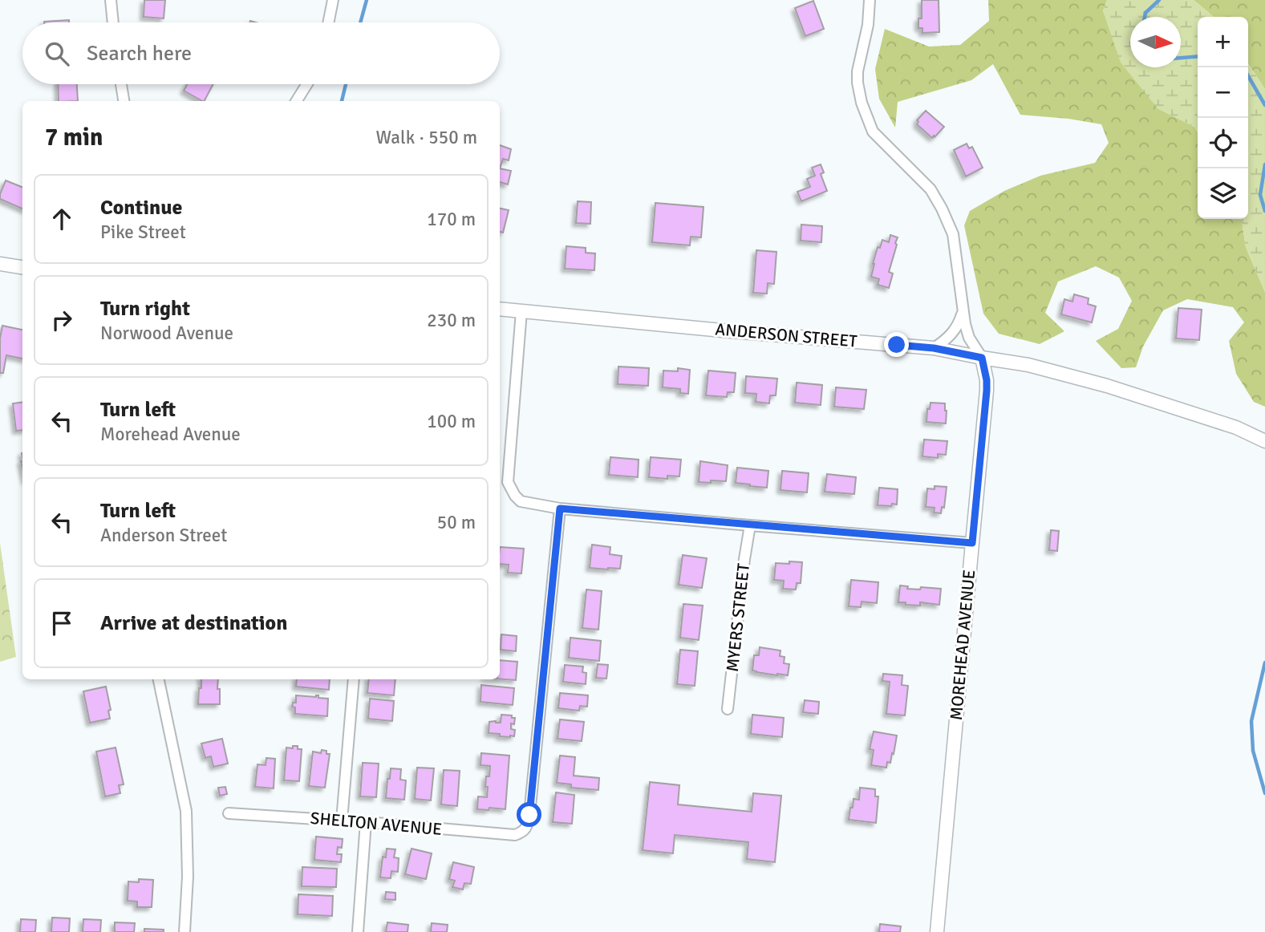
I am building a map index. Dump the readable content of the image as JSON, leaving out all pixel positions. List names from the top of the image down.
{
  "streets": {
    "street": [
      "ANDERSON STREET",
      "MYERS STREET",
      "MOREHEAD AVENUE",
      "SHELTON AVENUE"
    ]
  },
  "crossings": [
    ["ANDERSON STREET", "MOREHEAD AVENUE"]
  ],
  "north": "right",
  "page": {
    "map_buttons": ["+", "−"],
    "search": "Search here",
    "heading": ["7 min", "Walk · 550 m"],
    "list": [
      ["Continue", "Pike Street", "170 m"],
      ["Turn right", "Norwood Avenue", "230 m"],
      ["Turn left", "Morehead Avenue", "100 m"],
      ["Turn left", "Anderson Street", "50 m"],
      "Arrive at destination"
    ]
  }
}
